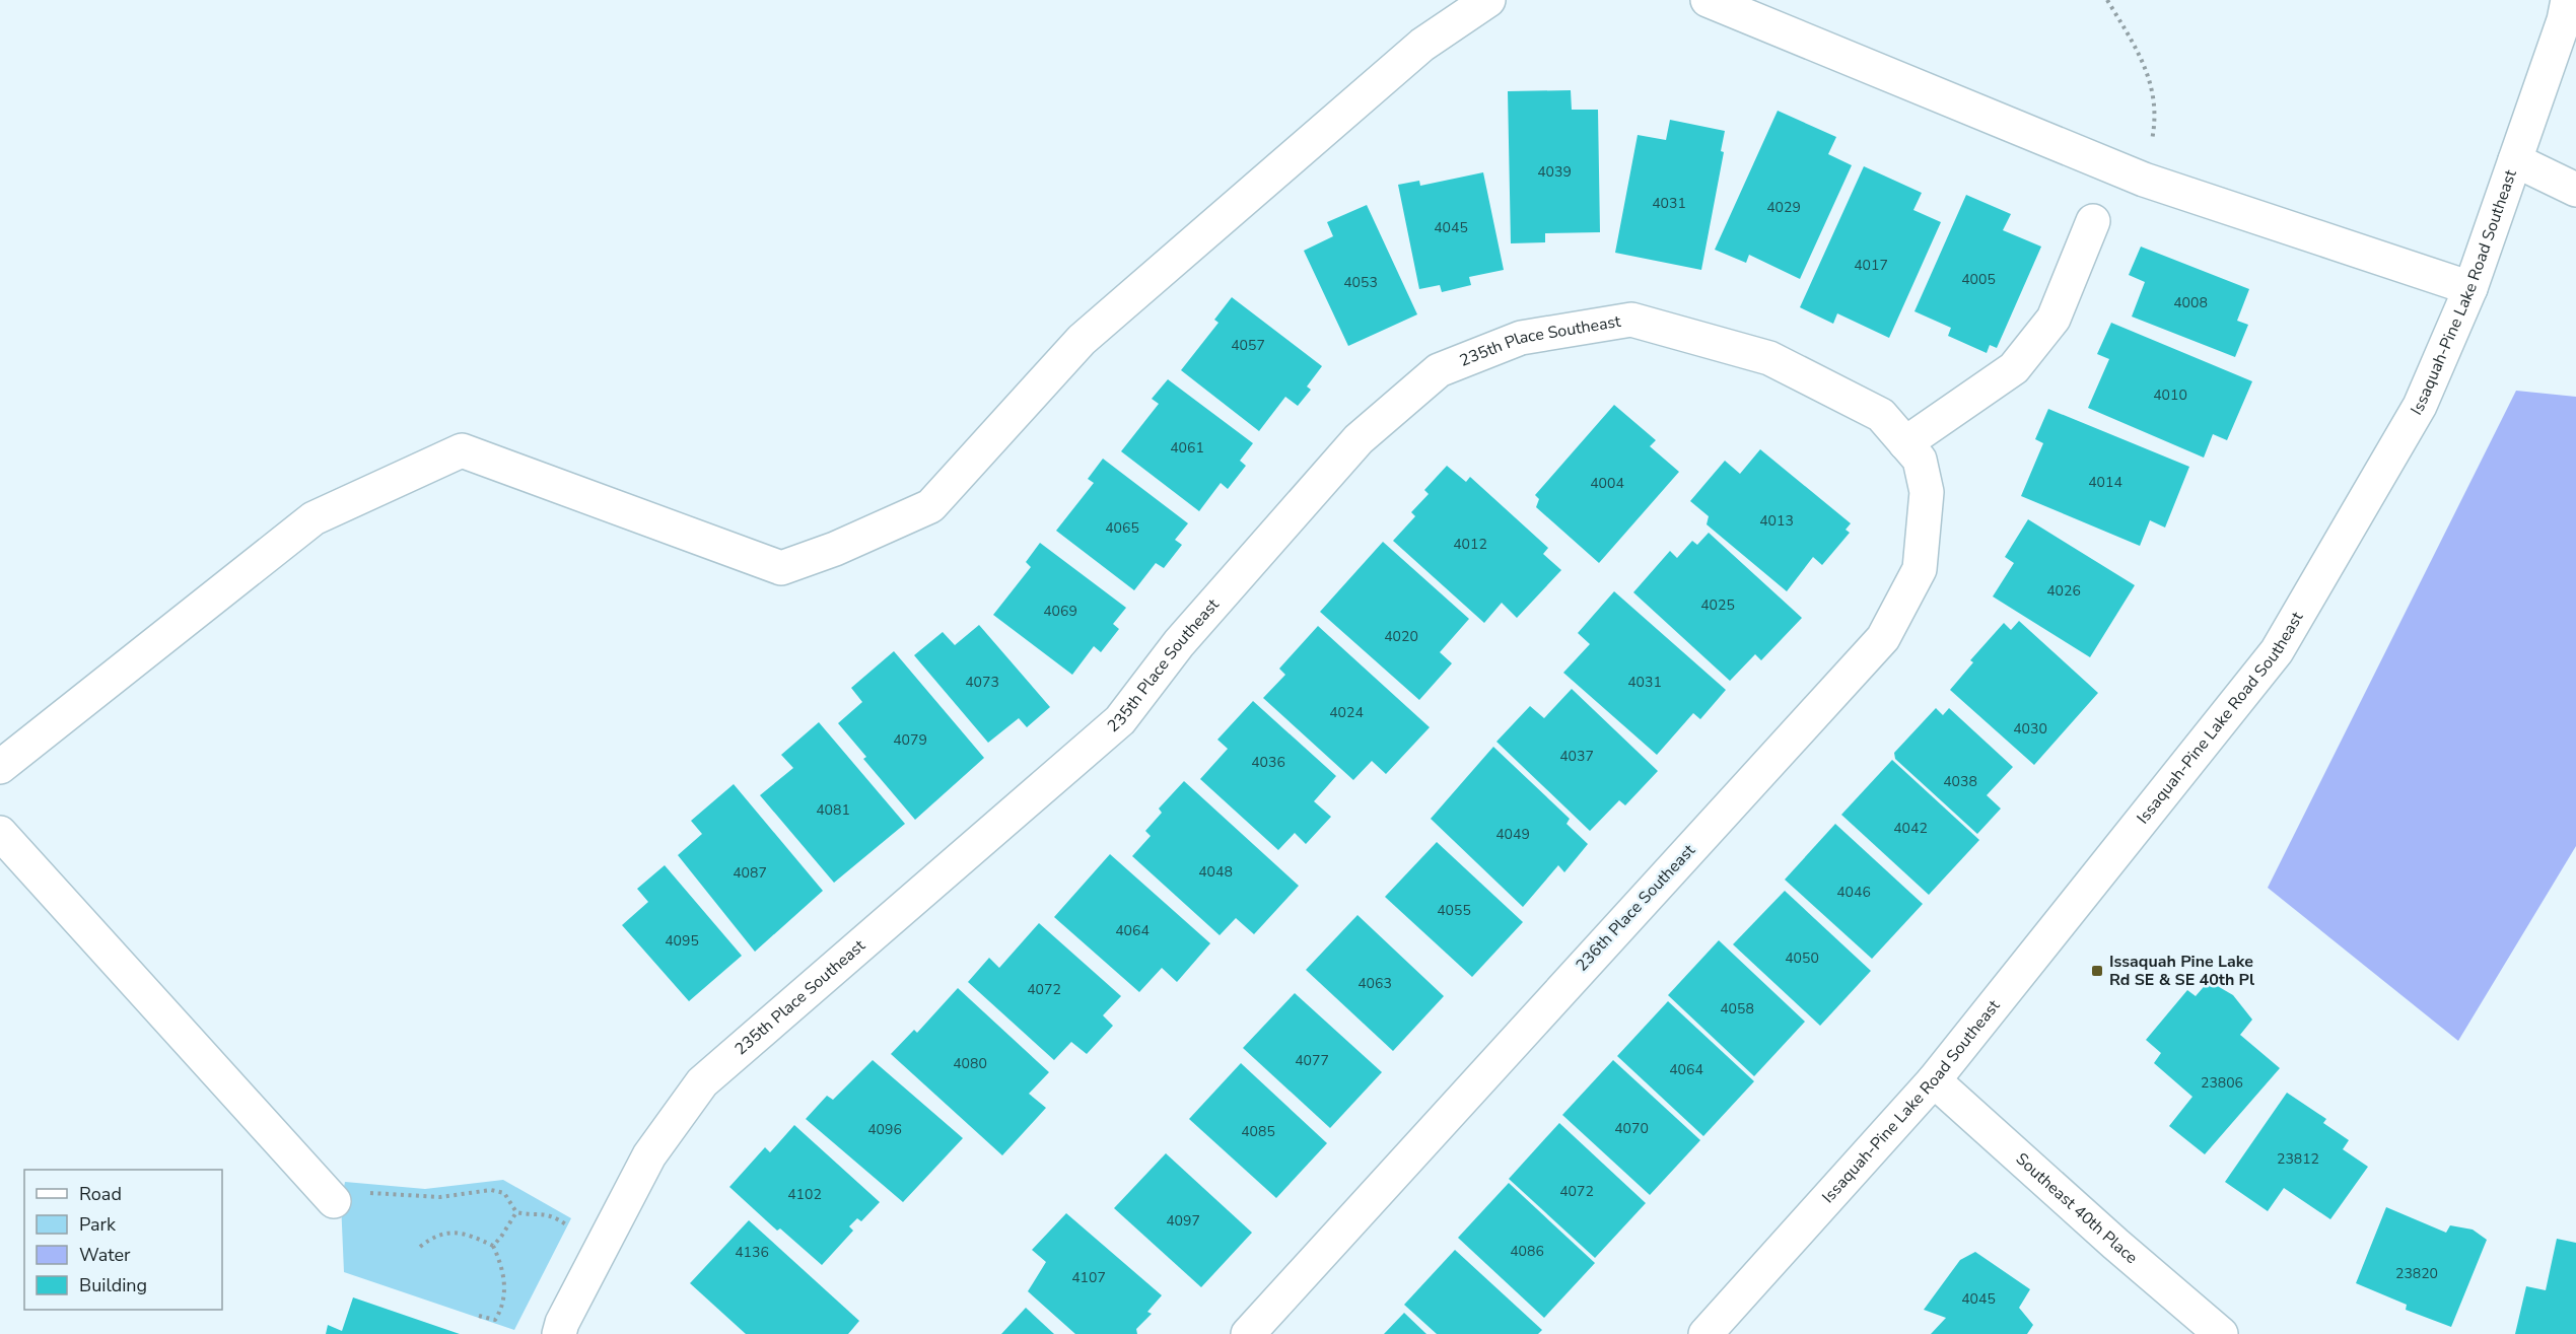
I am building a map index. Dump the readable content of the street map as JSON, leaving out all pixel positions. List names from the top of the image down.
{
  "streets": {
    "street": [
      "Issaquah-Pine Lake Road Southeast",
      "235th Place Southeast",
      "236th Place Southeast",
      "Southeast 40th Place"
    ]
  },
  "crossings": [
    ["Issaquah-Pine Lake Road Southeast", "Southeast 40th Place"],
    ["235th Place Southeast", "236th Place Southeast"]
  ],
  "places": {
    "transit": ["Issaquah Pine Lake Rd SE & SE 40th Pl"]
  },
  "house_numbers": [
    "4039",
    "4031",
    "4029",
    "4045",
    "4017",
    "4005",
    "4053",
    "4008",
    "4057",
    "4010",
    "4061",
    "4014",
    "4004",
    "4013",
    "4065",
    "4012",
    "4026",
    "4025",
    "4069",
    "4020",
    "4073",
    "4031",
    "4024",
    "4030",
    "4079",
    "4037",
    "4036",
    "4038",
    "4081",
    "4042",
    "4049",
    "4048",
    "4087",
    "4046",
    "4055",
    "4064",
    "4095",
    "4050",
    "4063",
    "4072",
    "4058",
    "4077",
    "4080",
    "4064",
    "23806",
    "4070",
    "4096",
    "4085",
    "23812",
    "4072",
    "4102",
    "4097",
    "4086",
    "4136",
    "23820",
    "4107",
    "4045"
  ],
  "legend": [
    "Road",
    "Park",
    "Water",
    "Building"
  ]
}
